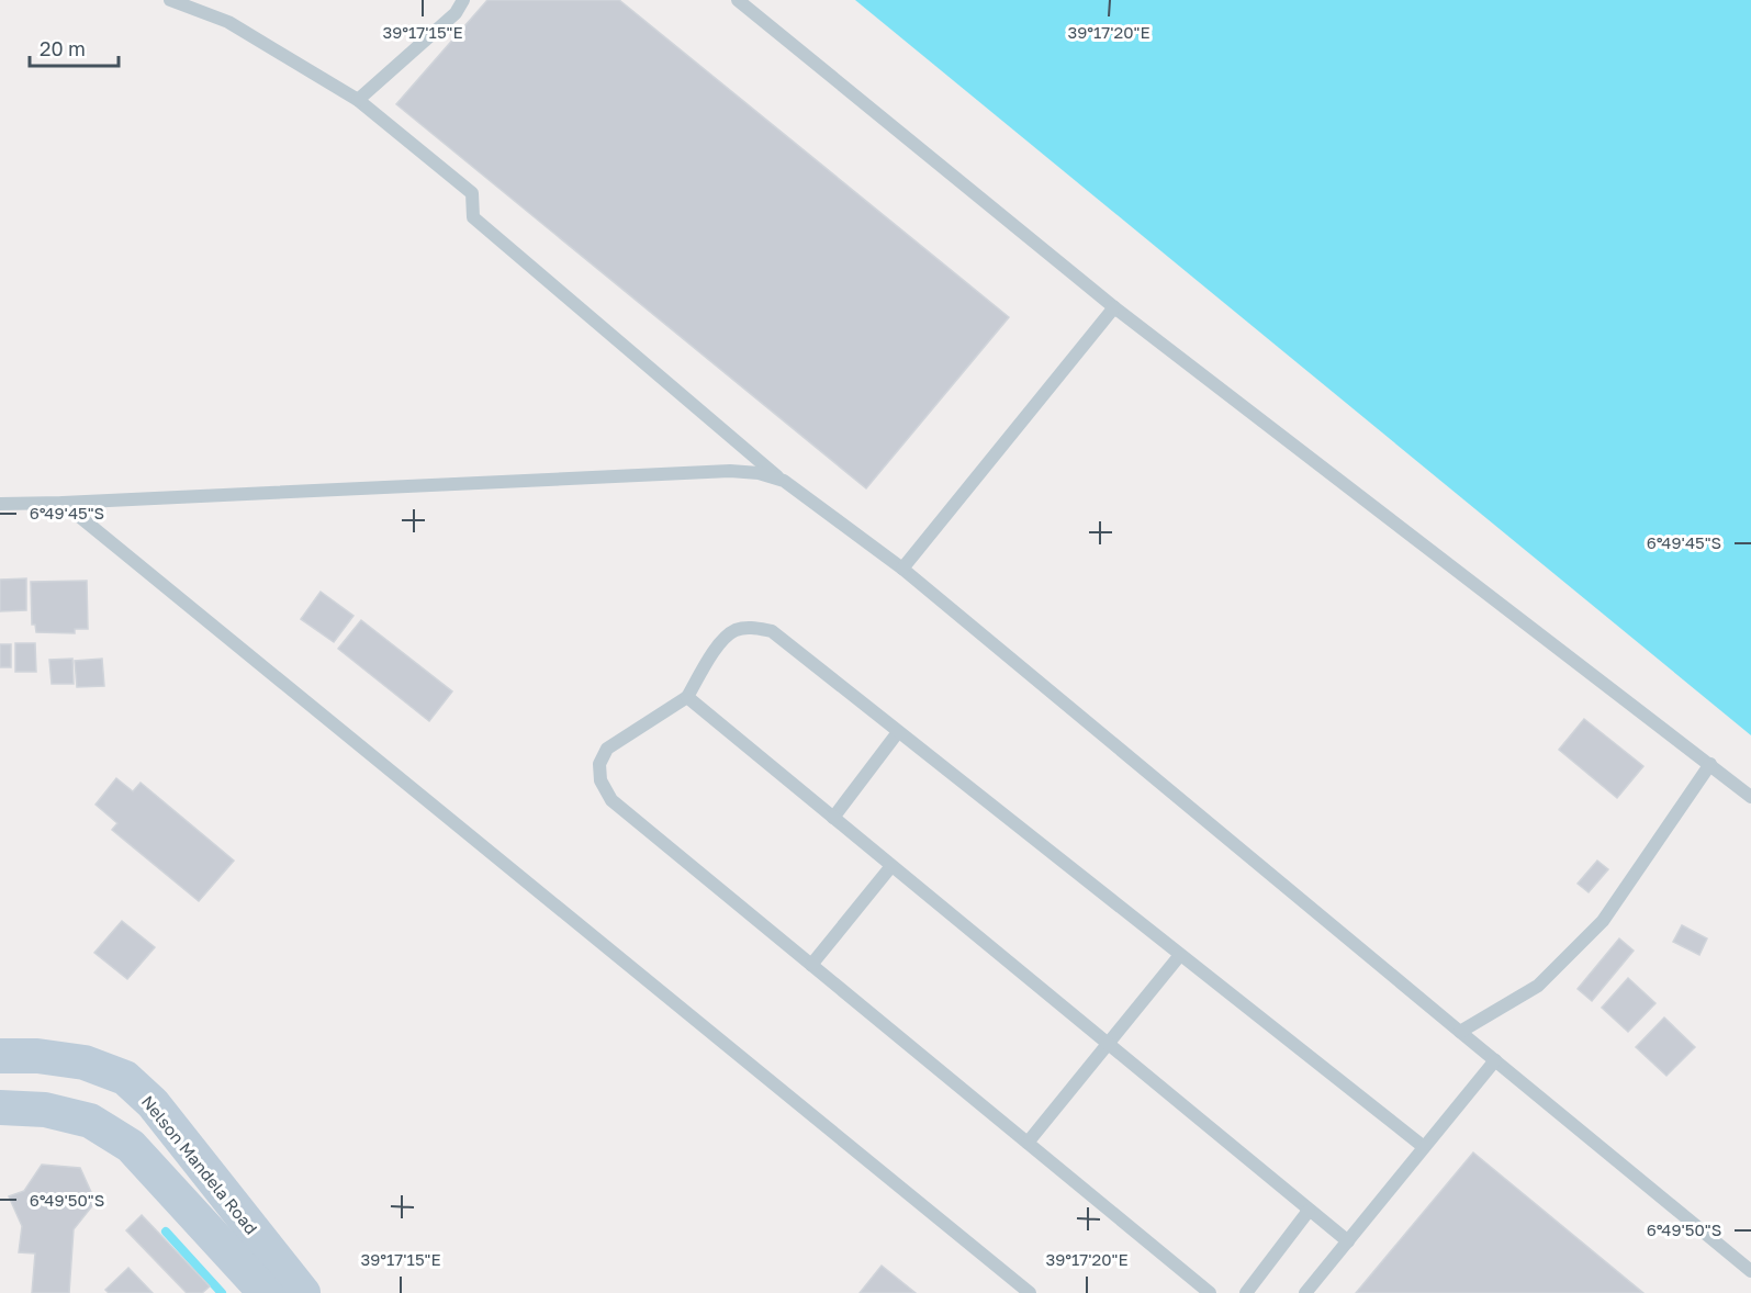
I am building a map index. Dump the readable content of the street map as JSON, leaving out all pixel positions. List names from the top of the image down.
{
  "streets": {
    "main road": ["Nelson Mandela Road"]
  },
  "scale_bar": "20 m",
  "coordinates": [
    "39°17'15\"E",
    "39°17'20\"E",
    "6°49'45\"S",
    "6°49'50\"S"
  ]
}
